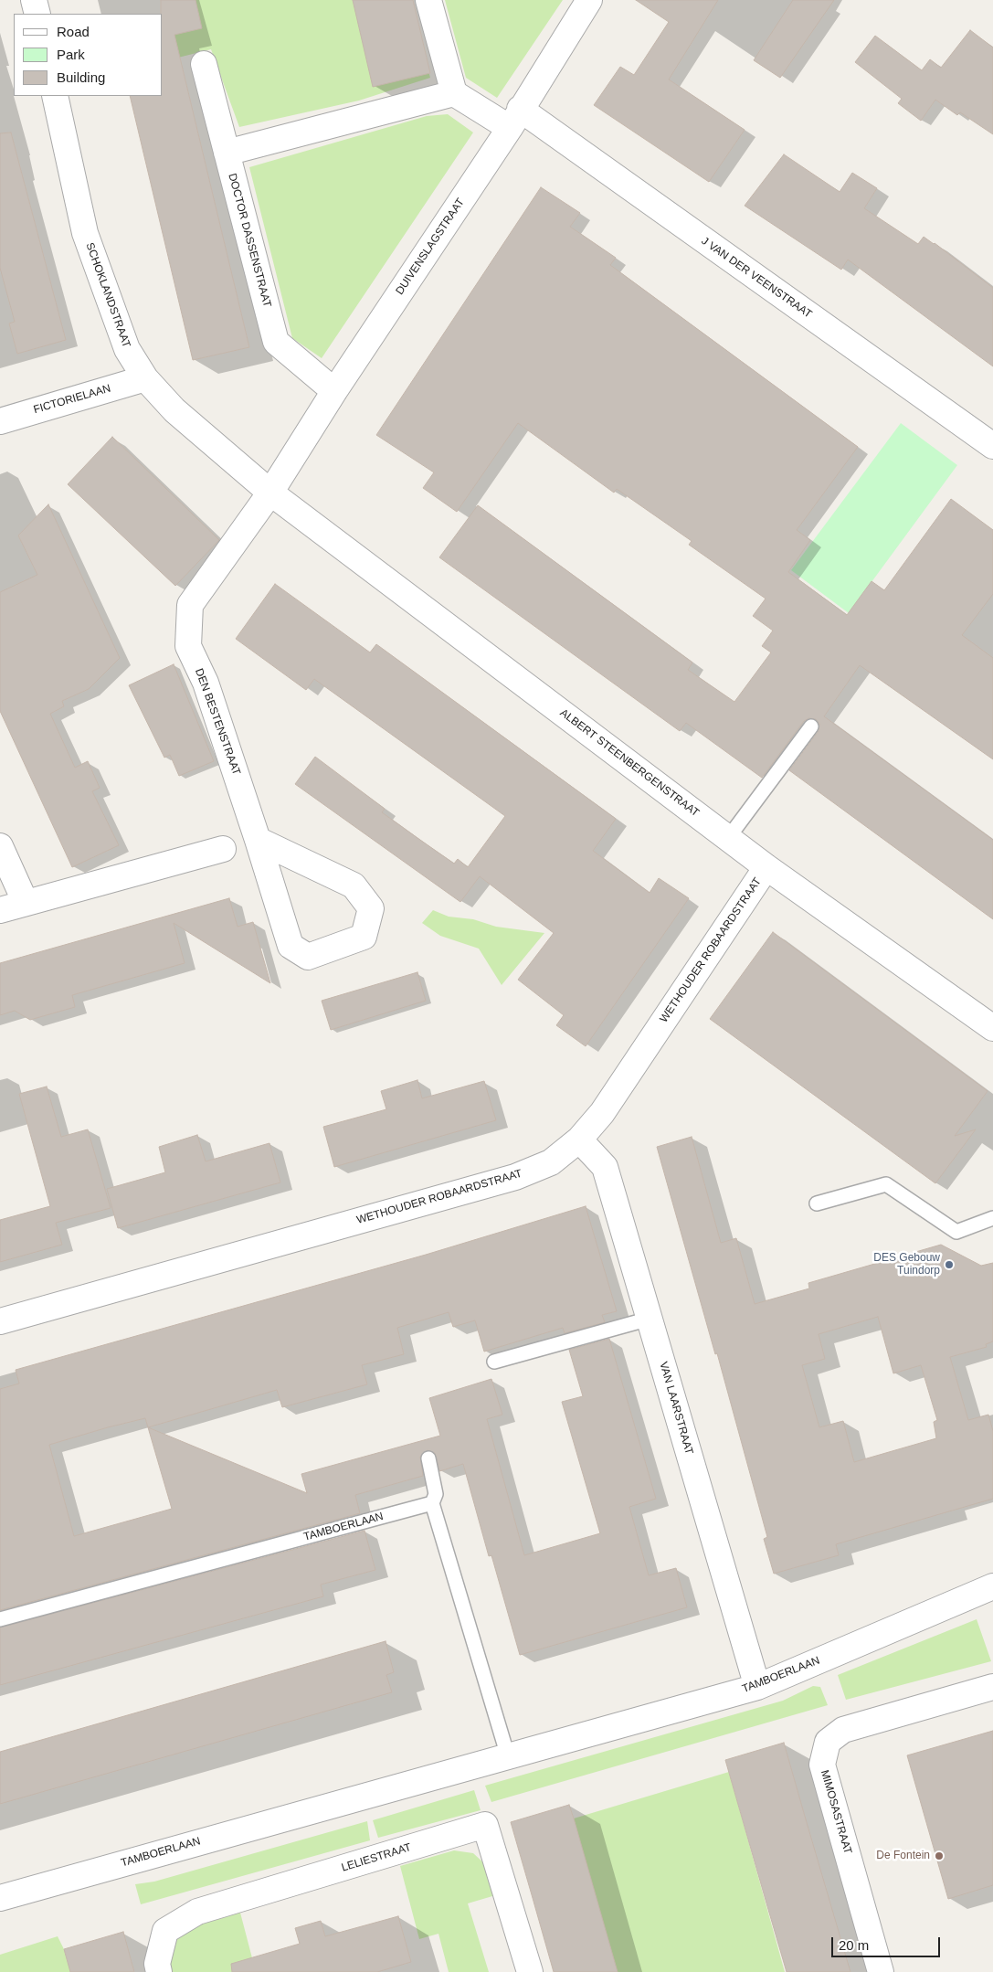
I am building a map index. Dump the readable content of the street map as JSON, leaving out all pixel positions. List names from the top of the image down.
{
  "streets": {
    "street": [
      "DOCTOR DASSENSTRAAT",
      "DUIVENSLAGSTRAAT",
      "J VAN DER VEENSTRAAT",
      "SCHOKLANDSTRAAT",
      "FICTORIELAAN",
      "DEN BESTENSTRAAT",
      "ALBERT STEENBERGENSTRAAT",
      "WETHOUDER ROBAARDSTRAAT",
      "VAN LAARSTRAAT",
      "TAMBOERLAAN",
      "MIMOSASTRAAT",
      "LELIESTRAAT"
    ]
  },
  "crossings": [
    ["DOCTOR DASSENSTRAAT", "DUIVENSLAGSTRAAT"],
    ["DUIVENSLAGSTRAAT", "J VAN DER VEENSTRAAT"],
    ["DUIVENSLAGSTRAAT", "SCHOKLANDSTRAAT"],
    ["DUIVENSLAGSTRAAT", "DEN BESTENSTRAAT"],
    ["DUIVENSLAGSTRAAT", "ALBERT STEENBERGENSTRAAT"],
    ["SCHOKLANDSTRAAT", "FICTORIELAAN"],
    ["SCHOKLANDSTRAAT", "DEN BESTENSTRAAT"],
    ["SCHOKLANDSTRAAT", "ALBERT STEENBERGENSTRAAT"],
    ["DEN BESTENSTRAAT", "ALBERT STEENBERGENSTRAAT"],
    ["ALBERT STEENBERGENSTRAAT", "WETHOUDER ROBAARDSTRAAT"],
    ["WETHOUDER ROBAARDSTRAAT", "VAN LAARSTRAAT"],
    ["VAN LAARSTRAAT", "TAMBOERLAAN"]
  ],
  "places": ["DES Gebouw Tuindorp", "De Fontein"],
  "legend": ["Road", "Park", "Building"],
  "scale_bar": "20 m"
}
